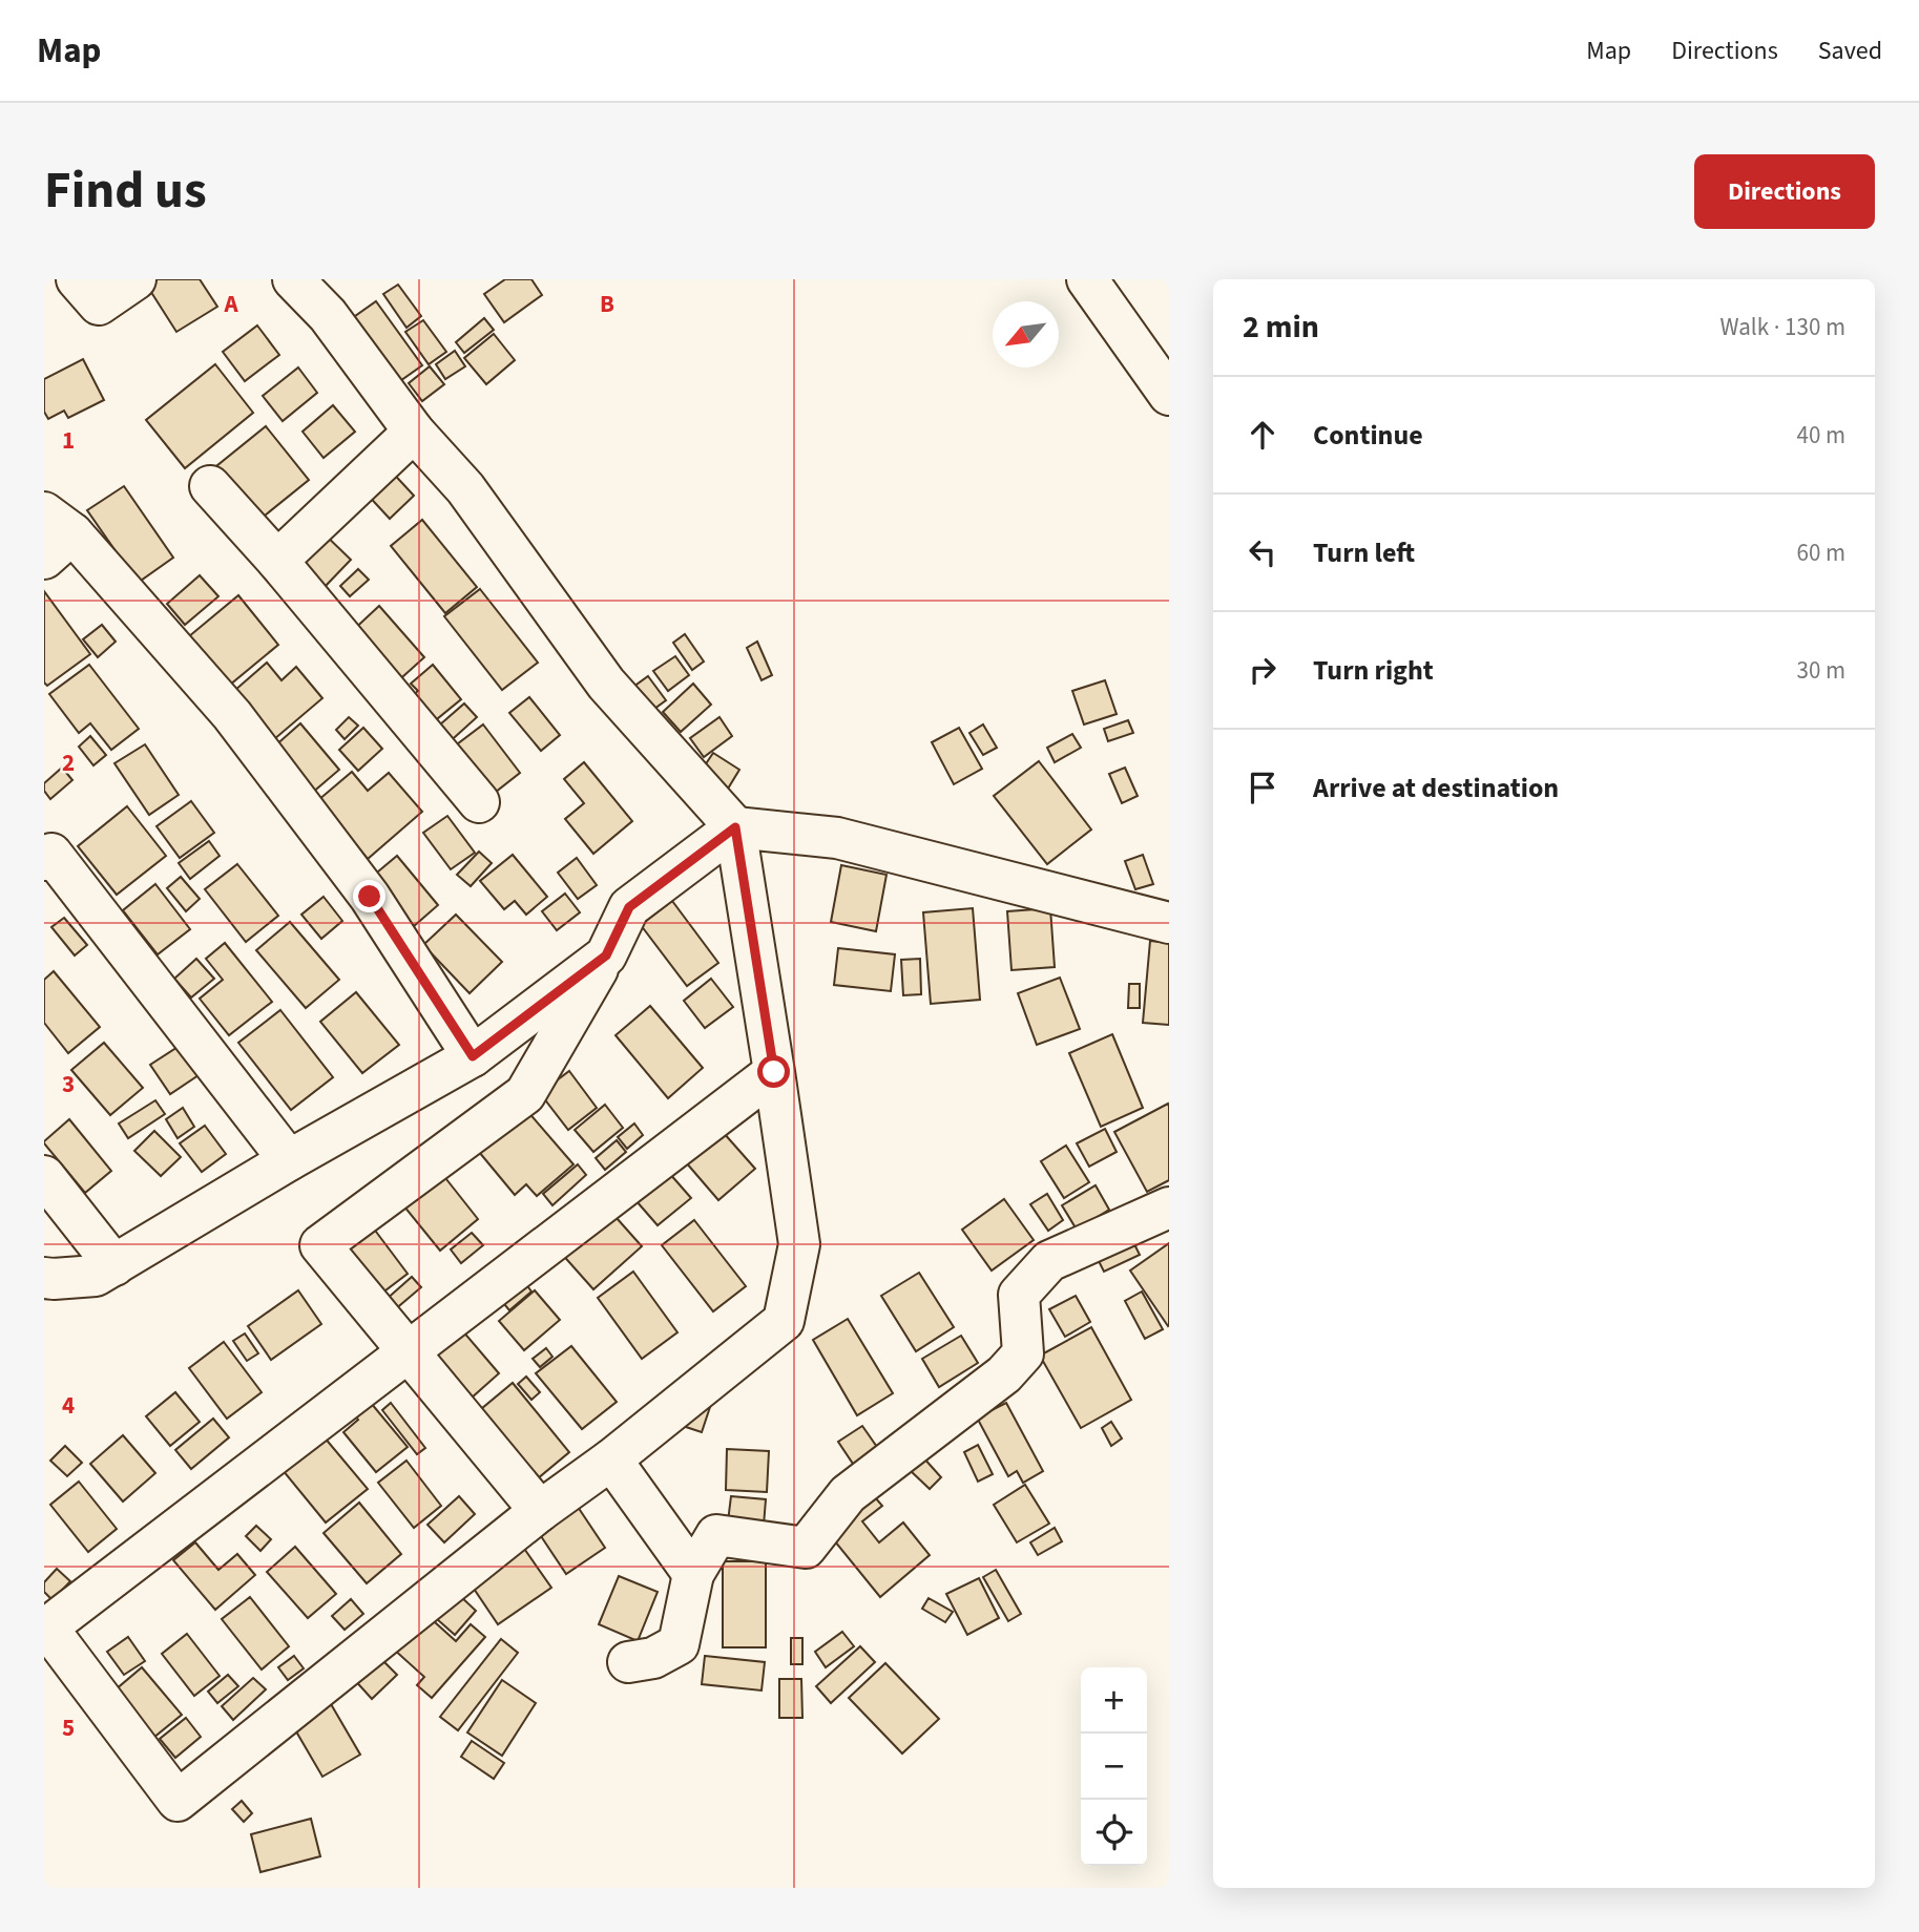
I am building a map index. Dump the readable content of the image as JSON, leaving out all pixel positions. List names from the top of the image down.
{
  "north": "bottom left",
  "page": {
    "header": "Map",
    "nav": ["Map", "Directions", "Saved"],
    "title": "Find us",
    "buttons": "Directions",
    "heading": ["2 min", "Walk · 130 m"],
    "list": [
      ["Continue", "40 m"],
      ["Turn left", "60 m"],
      ["Turn right", "30 m"],
      "Arrive at destination"
    ],
    "map_buttons": ["+", "−"]
  },
  "grid": {
    "columns": ["A", "B"],
    "rows": [
      "1",
      "2",
      "3",
      "4",
      "5"
    ]
  }
}
